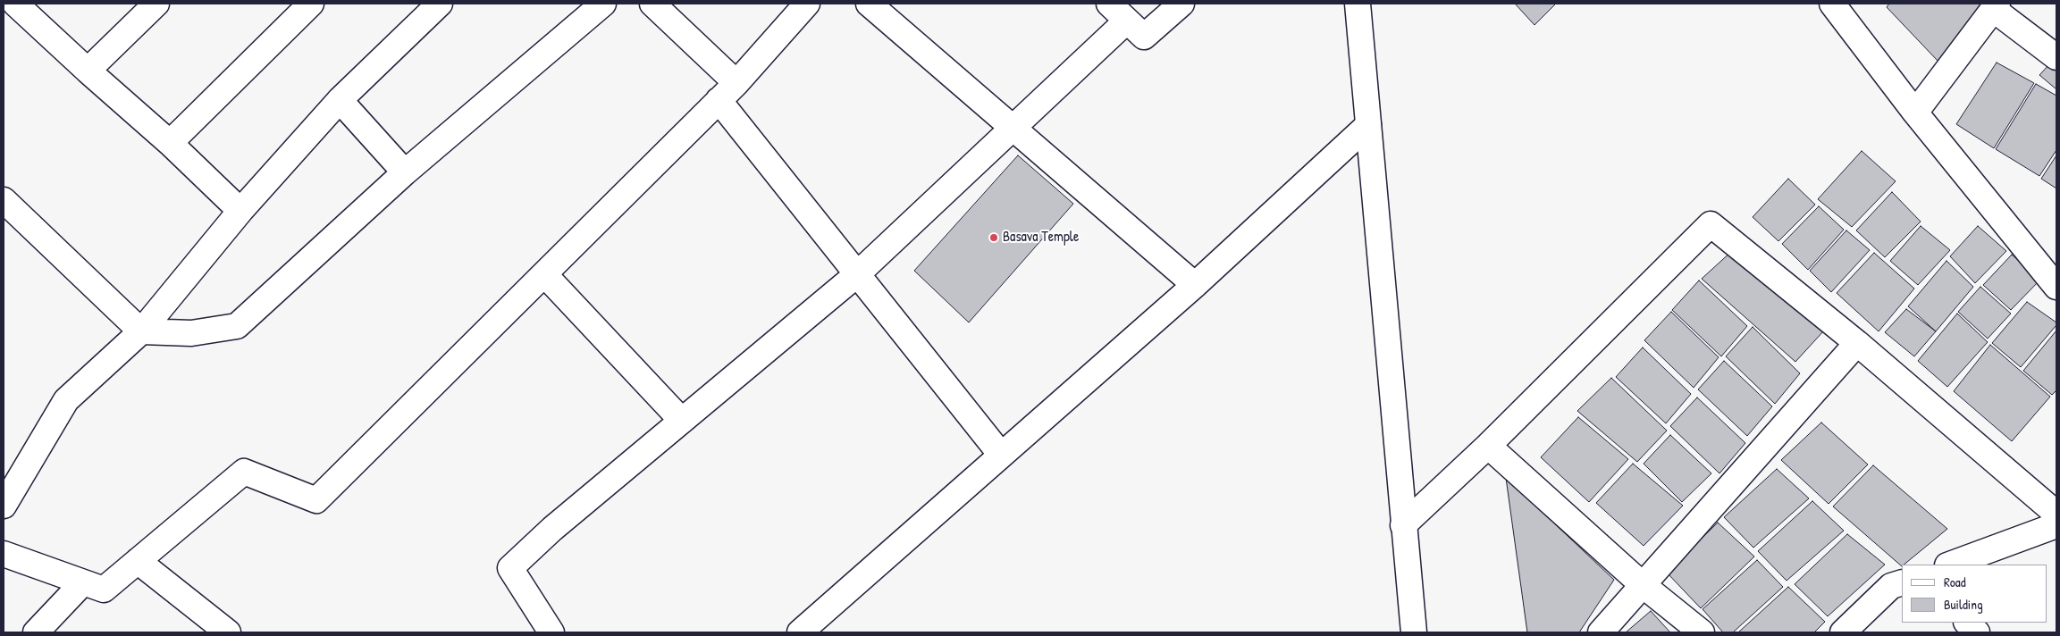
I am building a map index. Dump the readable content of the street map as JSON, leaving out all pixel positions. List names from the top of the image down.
{
  "places": ["Basava Temple"],
  "legend": ["Road", "Building"]
}
